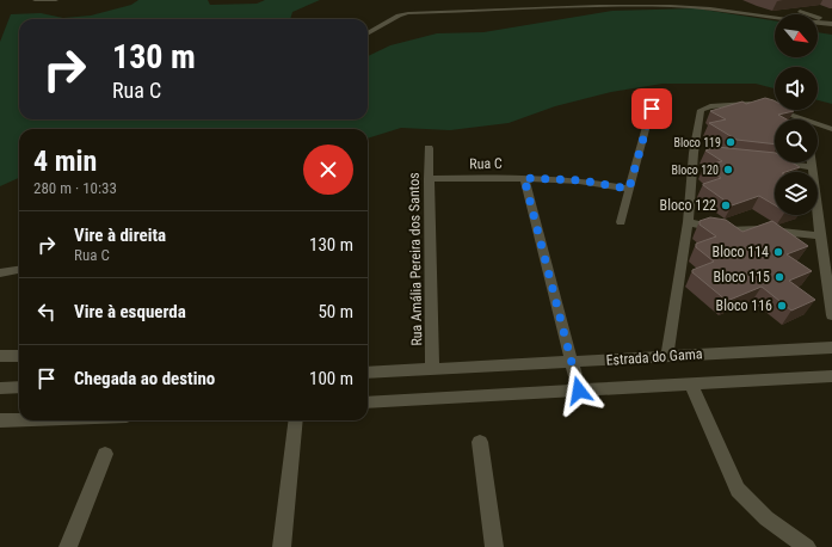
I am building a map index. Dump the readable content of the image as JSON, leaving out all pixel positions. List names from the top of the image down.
{
  "streets": {
    "street": ["Rua C", "Rua Amália Pereira dos Santos", "Estrada do Gama"]
  },
  "crossings": [
    ["Rua C", "Rua Amália Pereira dos Santos"],
    ["Rua Amália Pereira dos Santos", "Estrada do Gama"]
  ],
  "places": [
    "Bloco 119",
    "Bloco 120",
    "Bloco 122",
    "Bloco 114",
    "Bloco 115",
    "Bloco 116"
  ],
  "north": "bottom right",
  "page": {
    "turn": ["130 m", "Rua C"],
    "heading": ["4 min", "280 m · 10:33"],
    "list": [
      {
        "name": "Vire à direita",
        "note": "Rua C",
        "value": "130 m"
      },
      {
        "name": "Vire à esquerda",
        "value": "50 m"
      },
      {
        "name": "Chegada ao destino",
        "value": "100 m"
      }
    ]
  }
}
